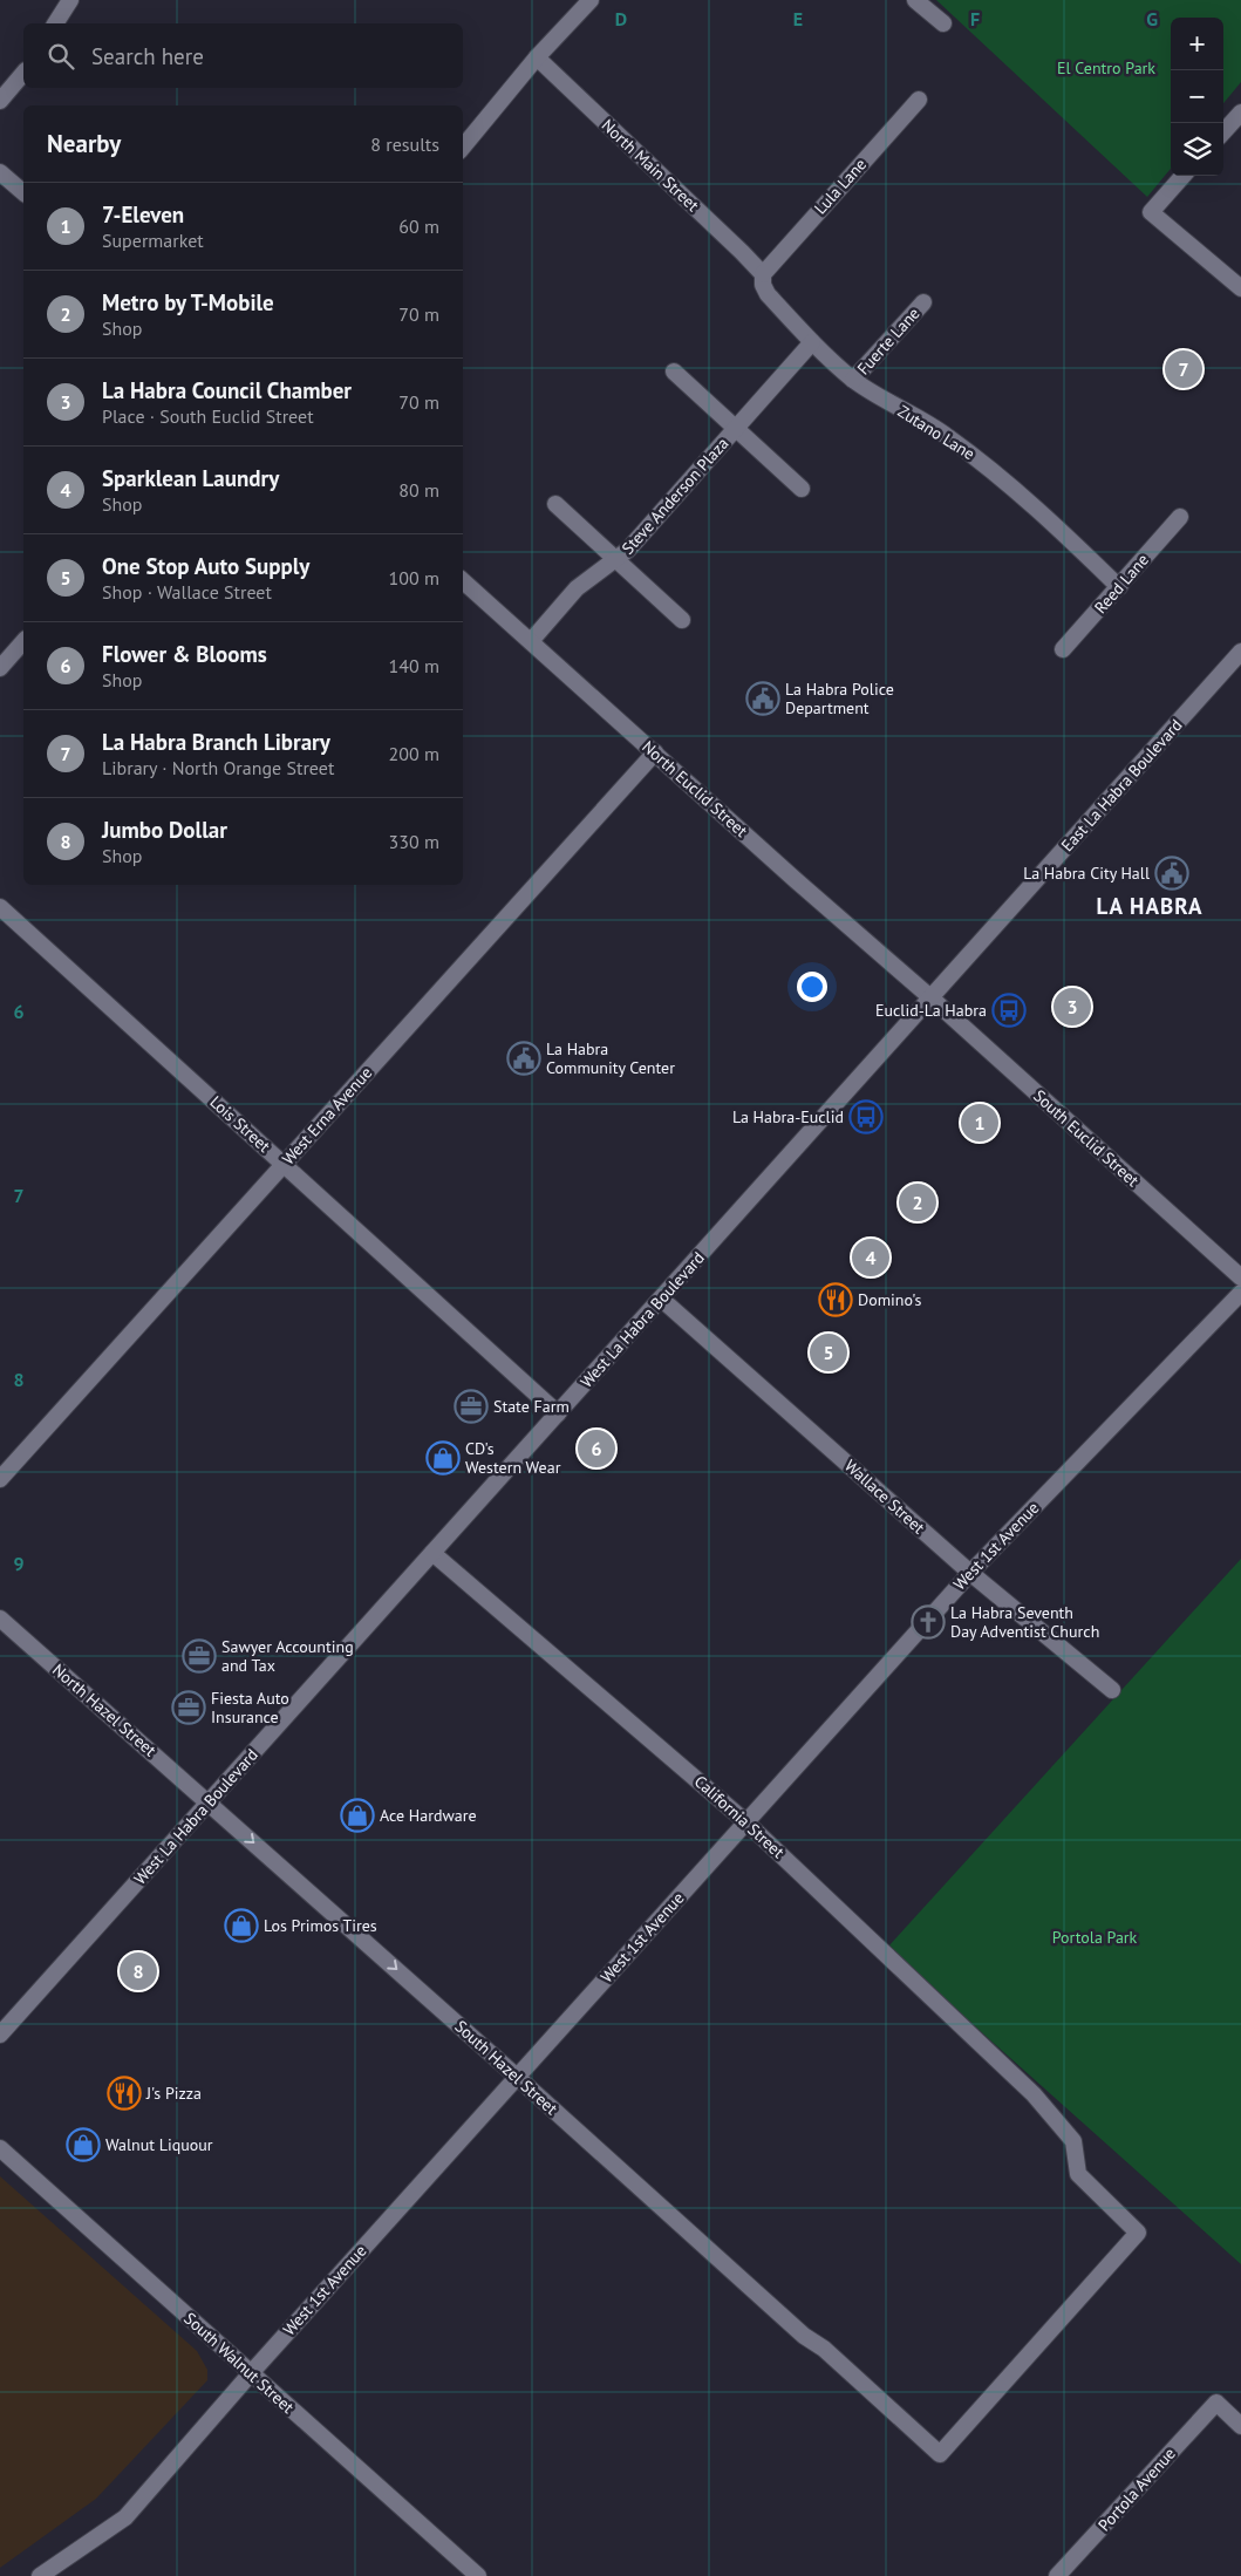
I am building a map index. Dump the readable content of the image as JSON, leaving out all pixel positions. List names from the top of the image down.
{
  "streets": {
    "street": [
      "North Main Street",
      "Lula Lane",
      "Fuerte Lane",
      "Zutano Lane",
      "Steve Anderson Plaza",
      "Reed Lane",
      "East La Habra Boulevard",
      "North Euclid Street",
      "West Erna Avenue",
      "Lois Street",
      "South Euclid Street",
      "West La Habra Boulevard",
      "Wallace Street",
      "West 1st Avenue",
      "North Hazel Street",
      "California Street",
      "South Hazel Street",
      "South Walnut Street",
      "Portola Avenue"
    ]
  },
  "crossings": [
    ["North Main Street", "Lula Lane"],
    ["North Main Street", "Zutano Lane"],
    ["Lula Lane", "Zutano Lane"],
    ["Fuerte Lane", "Zutano Lane"],
    ["Zutano Lane", "Steve Anderson Plaza"],
    ["Zutano Lane", "Reed Lane"],
    ["Steve Anderson Plaza", "North Euclid Street"],
    ["East La Habra Boulevard", "North Euclid Street"],
    ["East La Habra Boulevard", "South Euclid Street"],
    ["East La Habra Boulevard", "West La Habra Boulevard"],
    ["North Euclid Street", "West Erna Avenue"],
    ["North Euclid Street", "South Euclid Street"],
    ["North Euclid Street", "West La Habra Boulevard"],
    ["West Erna Avenue", "Lois Street"],
    ["Lois Street", "West La Habra Boulevard"],
    ["South Euclid Street", "West La Habra Boulevard"],
    ["West La Habra Boulevard", "Wallace Street"],
    ["West La Habra Boulevard", "North Hazel Street"],
    ["West La Habra Boulevard", "California Street"],
    ["West La Habra Boulevard", "South Hazel Street"],
    ["Wallace Street", "West 1st Avenue"],
    ["West 1st Avenue", "California Street"],
    ["West 1st Avenue", "South Hazel Street"],
    ["West 1st Avenue", "South Walnut Street"],
    ["North Hazel Street", "South Hazel Street"],
    ["California Street", "South Hazel Street"]
  ],
  "one_way": ["South Hazel Street"],
  "districts": ["LA HABRA"],
  "parks": ["El Centro Park", "Portola Park"],
  "places": {
    "public building": ["La Habra Police Department", "La Habra City Hall", "La Habra Community Center"],
    "bus stop": ["Euclid-La Habra", "La Habra-Euclid"],
    "restaurant": ["Domino's", "J's Pizza"],
    "office": ["State Farm", "Sawyer Accounting and Tax", "Fiesta Auto Insurance"],
    "shop": [
      "CD's Western Wear",
      "Ace Hardware",
      "Los Primos Tires",
      "Walnut Liquour"
    ],
    "church": ["La Habra Seventh Day Adventist Church"]
  },
  "page": {
    "map_buttons": ["+", "−"],
    "search": "Search here",
    "heading": ["Nearby", "8 results"],
    "list": [
      {
        "mark": "1",
        "name": "7-Eleven",
        "note": "Supermarket",
        "value": "60 m"
      },
      {
        "mark": "2",
        "name": "Metro by T-Mobile",
        "note": "Shop",
        "value": "70 m"
      },
      {
        "mark": "3",
        "name": "La Habra Council Chamber",
        "note": "Place · South Euclid Street",
        "value": "70 m"
      },
      {
        "mark": "4",
        "name": "Sparklean Laundry",
        "note": "Shop",
        "value": "80 m"
      },
      {
        "mark": "5",
        "name": "One Stop Auto Supply",
        "note": "Shop · Wallace Street",
        "value": "100 m"
      },
      {
        "mark": "6",
        "name": "Flower & Blooms",
        "note": "Shop",
        "value": "140 m"
      },
      {
        "mark": "7",
        "name": "La Habra Branch Library",
        "note": "Library · North Orange Street",
        "value": "200 m"
      },
      {
        "mark": "8",
        "name": "Jumbo Dollar",
        "note": "Shop",
        "value": "330 m"
      }
    ],
    "pins": [
      "7",
      "3",
      "1",
      "2",
      "4",
      "5",
      "6",
      "8"
    ]
  },
  "grid": {
    "columns": [
      "D",
      "E",
      "F",
      "G"
    ],
    "rows": [
      "6",
      "7",
      "8",
      "9"
    ]
  }
}
